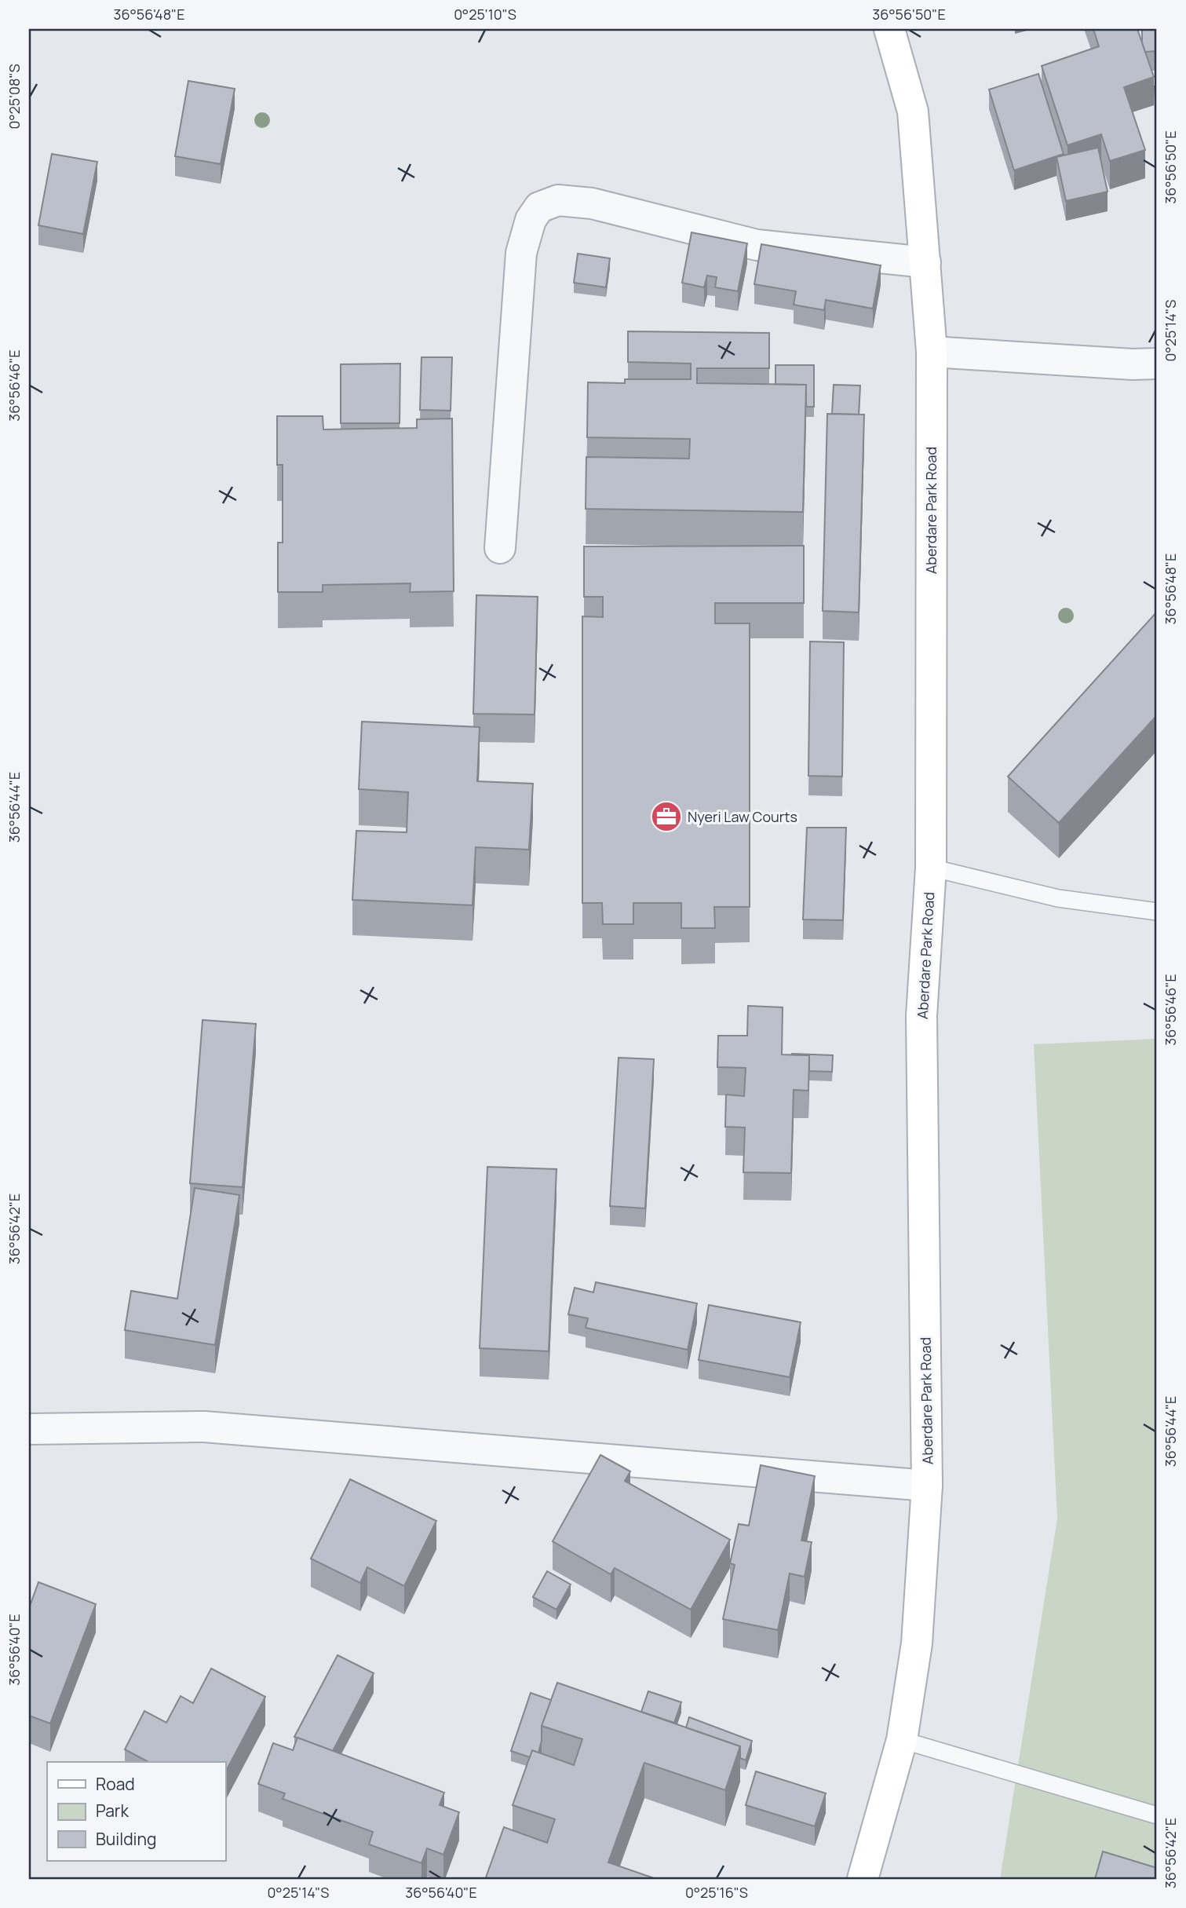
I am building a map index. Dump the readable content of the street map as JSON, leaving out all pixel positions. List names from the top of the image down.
{
  "streets": {
    "street": ["Aberdare Park Road"]
  },
  "places": {
    "office": ["Nyeri Law Courts"]
  },
  "legend": ["Road", "Park", "Building"],
  "coordinates": [
    "36°56'48\"E",
    "0°25'10\"S",
    "36°56'50\"E",
    "0°25'08\"S",
    "0°25'14\"S",
    "36°56'46\"E",
    "36°56'44\"E",
    "36°56'42\"E",
    "36°56'40\"E",
    "0°25'16\"S"
  ]
}
